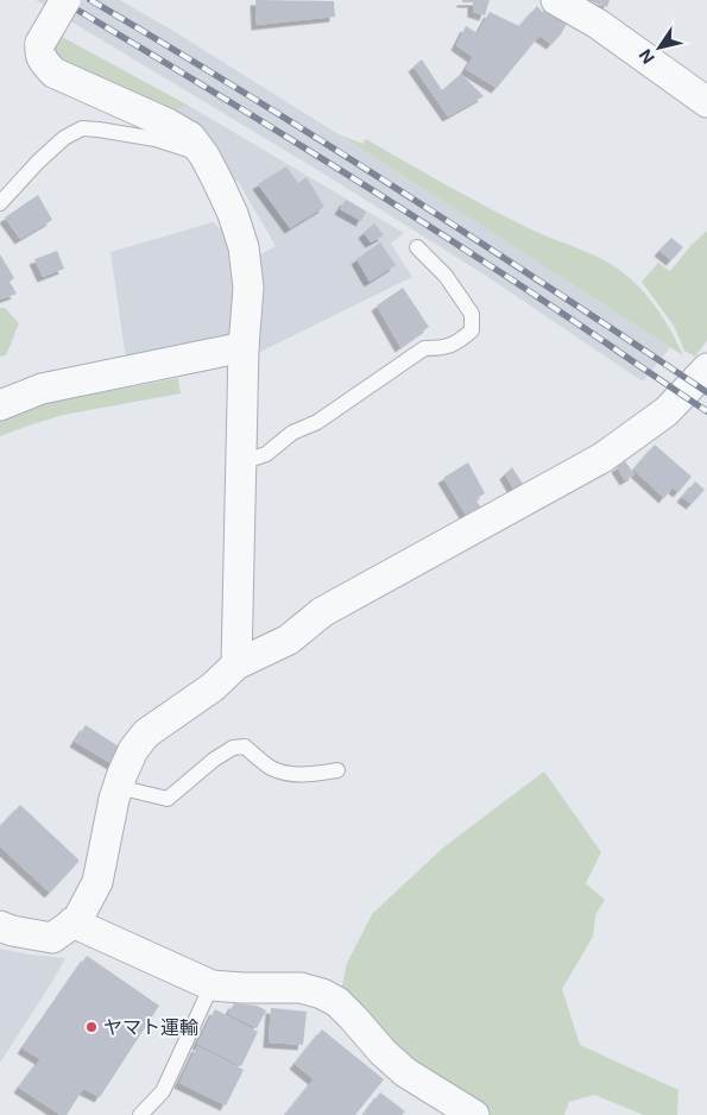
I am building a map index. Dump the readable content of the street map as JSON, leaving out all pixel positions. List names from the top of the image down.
{
  "places": ["ヤマト運輸"],
  "north": "bottom left"
}
